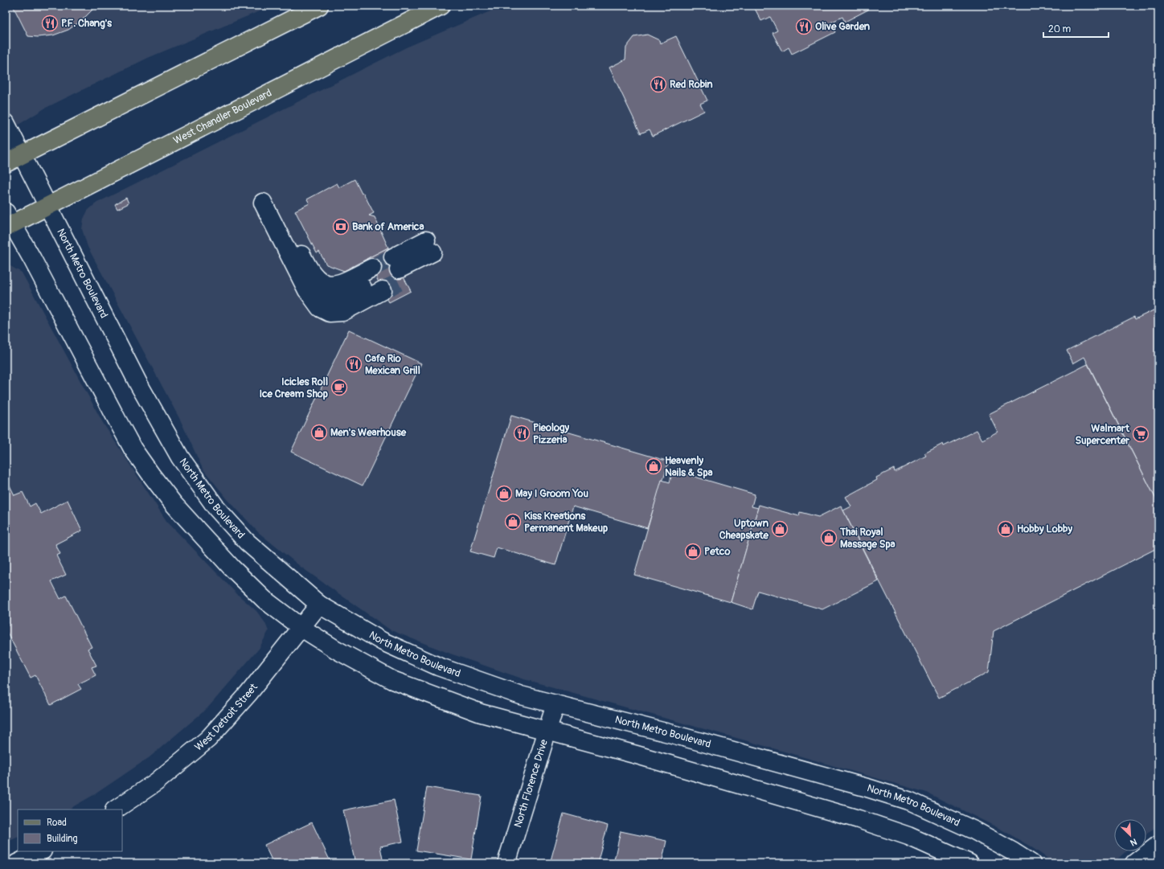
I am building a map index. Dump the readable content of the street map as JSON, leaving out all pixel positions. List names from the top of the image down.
{
  "streets": {
    "main road": ["West Chandler Boulevard"],
    "street": ["North Metro Boulevard", "West Detroit Street", "North Florence Drive"]
  },
  "crossings": [
    ["West Chandler Boulevard", "North Metro Boulevard"],
    ["North Metro Boulevard", "West Detroit Street"],
    ["North Metro Boulevard", "North Florence Drive"]
  ],
  "places": {
    "restaurant": [
      "P.F. Chang's",
      "Olive Garden",
      "Red Robin",
      "Cafe Rio Mexican Grill",
      "Pieology Pizzeria"
    ],
    "bank": ["Bank of America"],
    "cafe": ["Icicles Roll Ice Cream Shop"],
    "shop": [
      "Men's Wearhouse",
      "Heavenly Nails & Spa",
      "May I Groom You",
      "Kiss Kreations Permanent Makeup",
      "Uptown Cheapskate",
      "Hobby Lobby",
      "Thai Royal Massage Spa",
      "Petco"
    ],
    "supermarket": ["Walmart Supercenter"]
  },
  "legend": ["Road", "Building"],
  "scale_bar": "20 m",
  "north": "bottom right"
}
